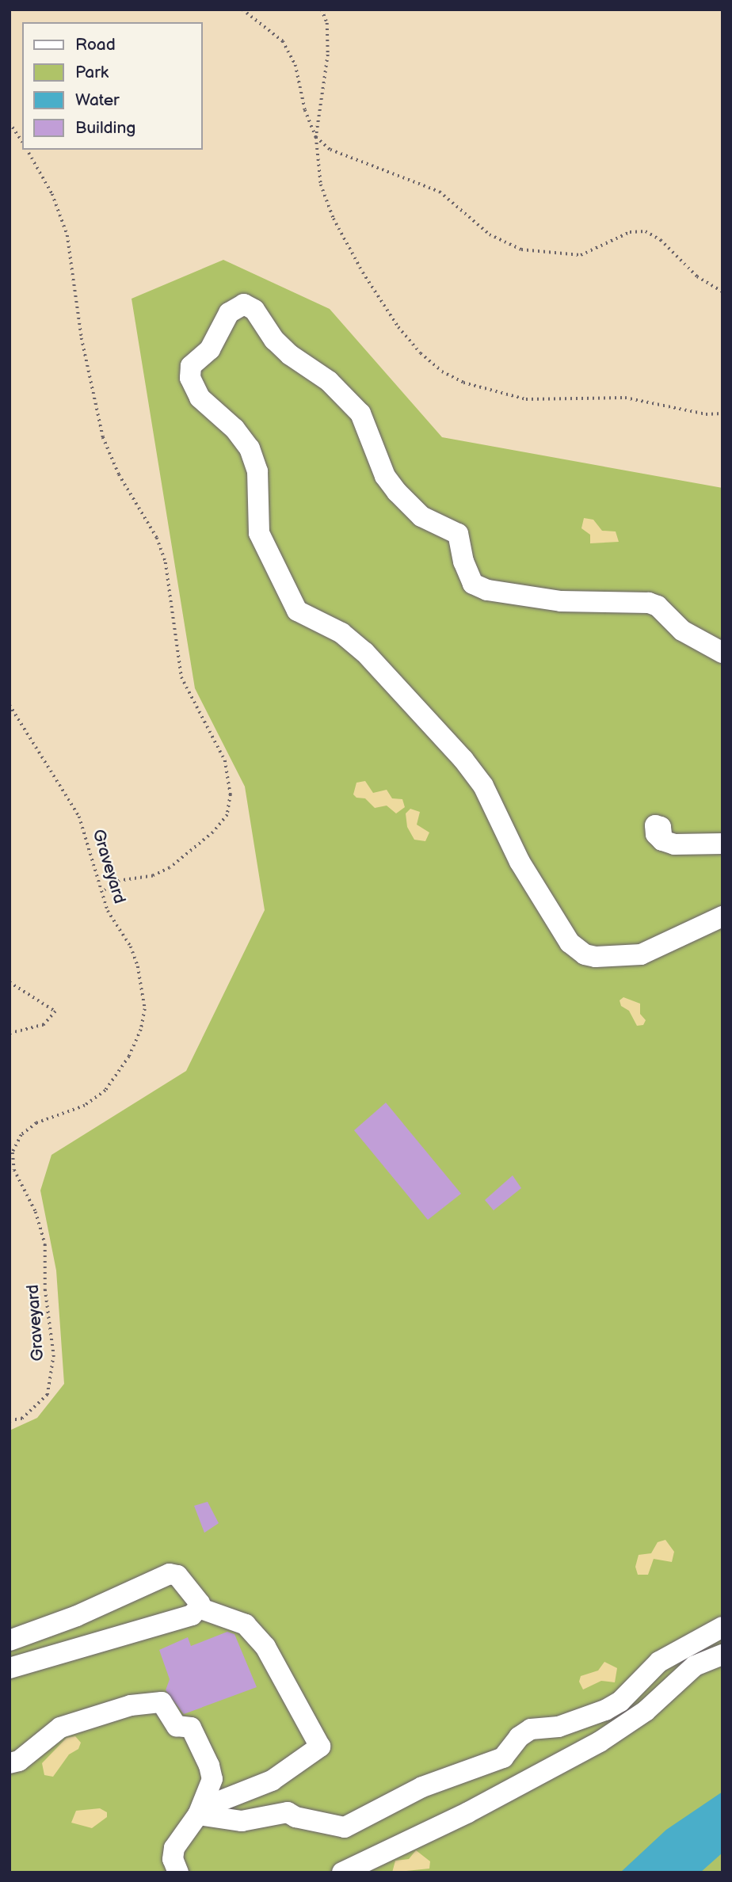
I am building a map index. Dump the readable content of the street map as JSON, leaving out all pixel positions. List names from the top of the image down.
{
  "streets": {
    "path": ["Graveyard"]
  },
  "legend": [
    "Road",
    "Park",
    "Water",
    "Building"
  ]
}
